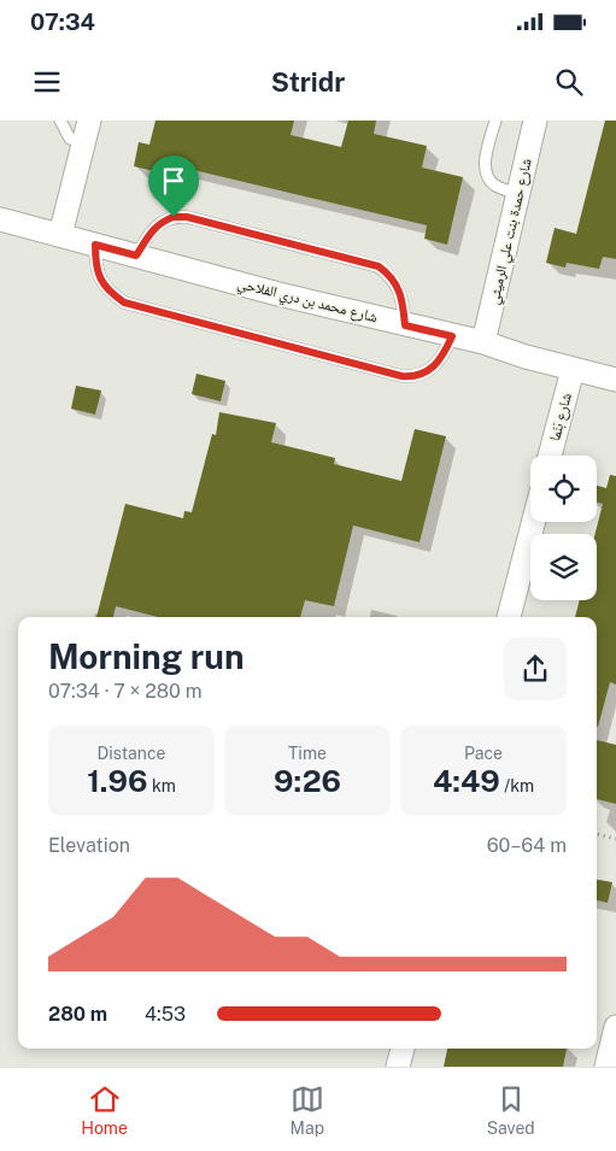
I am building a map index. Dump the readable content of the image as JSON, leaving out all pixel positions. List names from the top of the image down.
{
  "streets": {
    "street": ["شارع حمدة بنت علي الرميثي", "شارع محمد بن دري الفلاحي", "شارع بَنَما"]
  },
  "crossings": [
    ["شارع حمدة بنت علي الرميثي", "شارع محمد بن دري الفلاحي"],
    ["شارع محمد بن دري الفلاحي", "شارع بَنَما"]
  ],
  "page": {
    "status": "07:34",
    "header": "Stridr",
    "heading": ["Morning run", "07:34 · 7 × 280 m"],
    "stats": [
      ["Distance", "1.96 km"],
      ["Time", "9:26"],
      ["Pace", "4:49 /km"]
    ],
    "chart": ["Elevation", "60–64 m"],
    "list": [
      {
        "name": "280 m",
        "note": "4:53"
      }
    ],
    "tabs": ["Home", "Map", "Saved"]
  }
}
